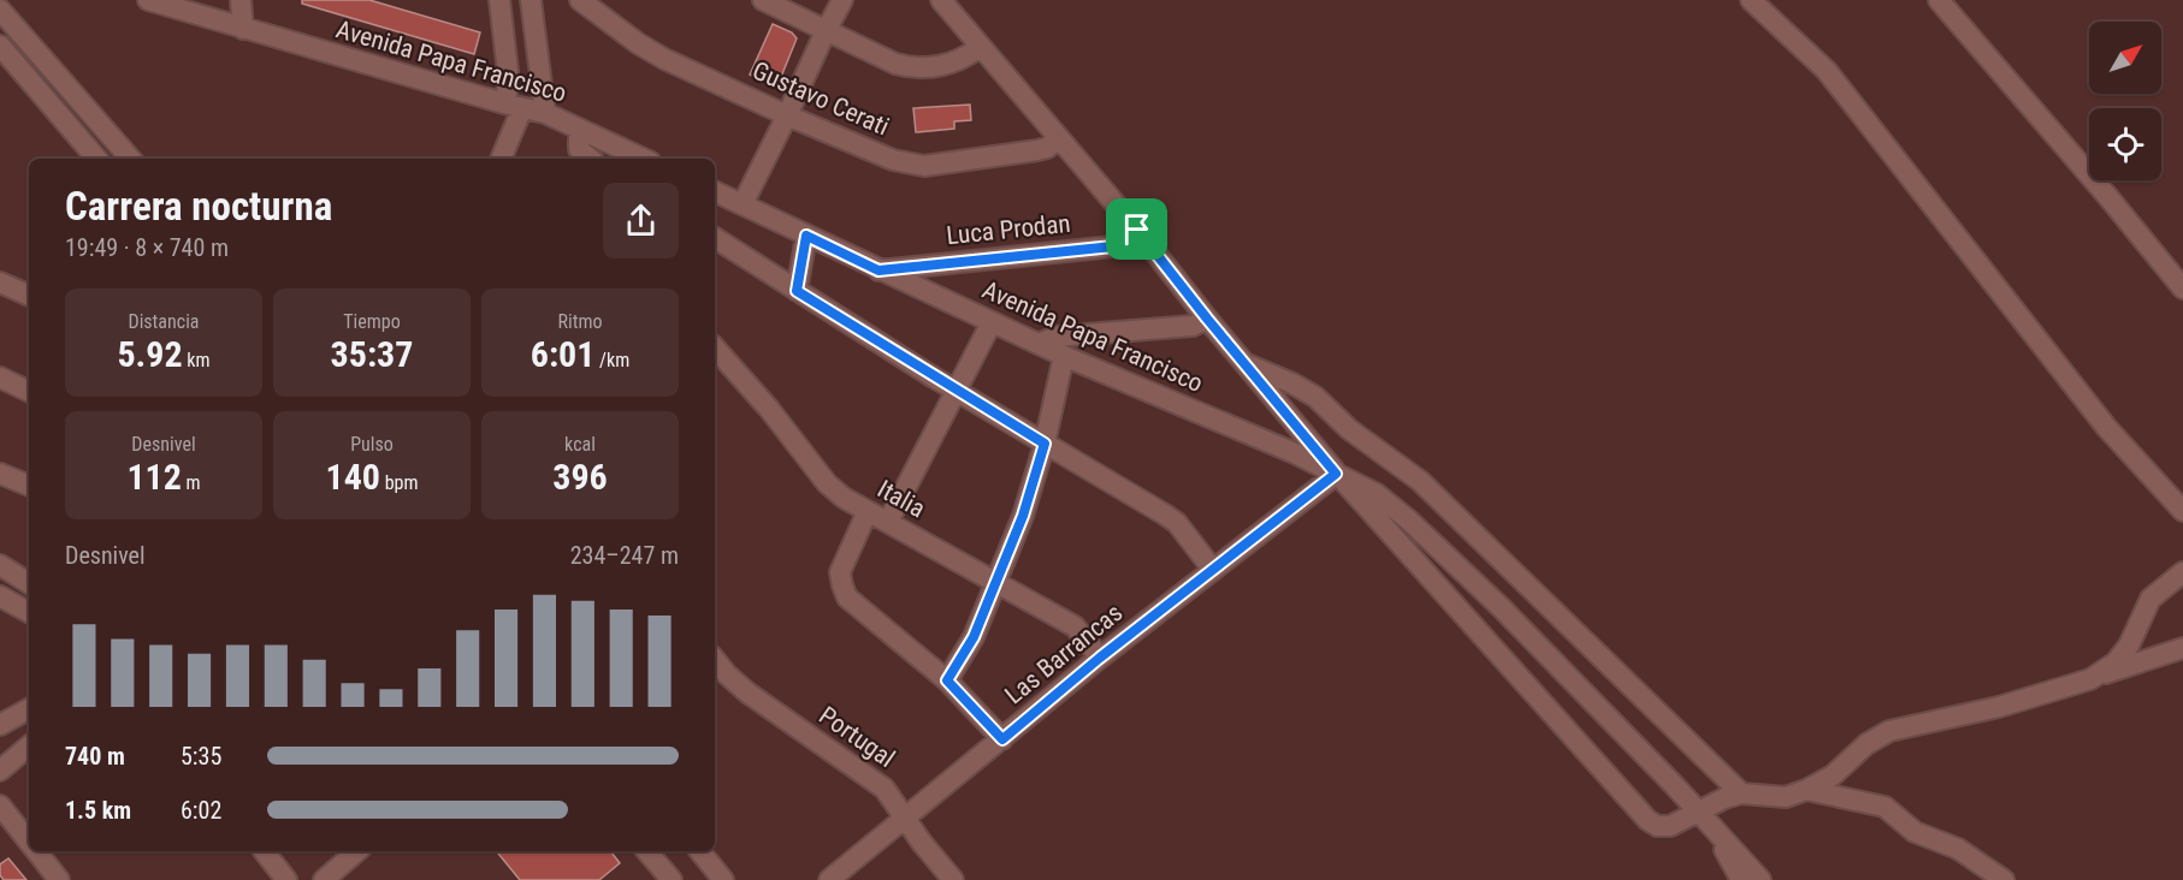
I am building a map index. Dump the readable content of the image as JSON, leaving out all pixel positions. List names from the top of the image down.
{
  "streets": {
    "street": [
      "Avenida Papa Francisco",
      "Gustavo Cerati",
      "Luca Prodan",
      "Italia",
      "Las Barrancas",
      "Portugal"
    ]
  },
  "crossings": [
    ["Avenida Papa Francisco", "Luca Prodan"],
    ["Avenida Papa Francisco", "Las Barrancas"],
    ["Italia", "Las Barrancas"],
    ["Las Barrancas", "Portugal"]
  ],
  "north": "top right",
  "page": {
    "heading": ["Carrera nocturna", "19:49 · 8 × 740 m"],
    "stats": [
      ["Distancia", "5.92 km"],
      ["Tiempo", "35:37"],
      ["Ritmo", "6:01 /km"],
      ["Desnivel", "112 m"],
      ["Pulso", "140 bpm"],
      ["kcal", "396"]
    ],
    "chart": ["Desnivel", "234–247 m"],
    "list": [
      {
        "name": "740 m",
        "note": "5:35"
      },
      {
        "name": "1.5 km",
        "note": "6:02"
      }
    ]
  }
}
